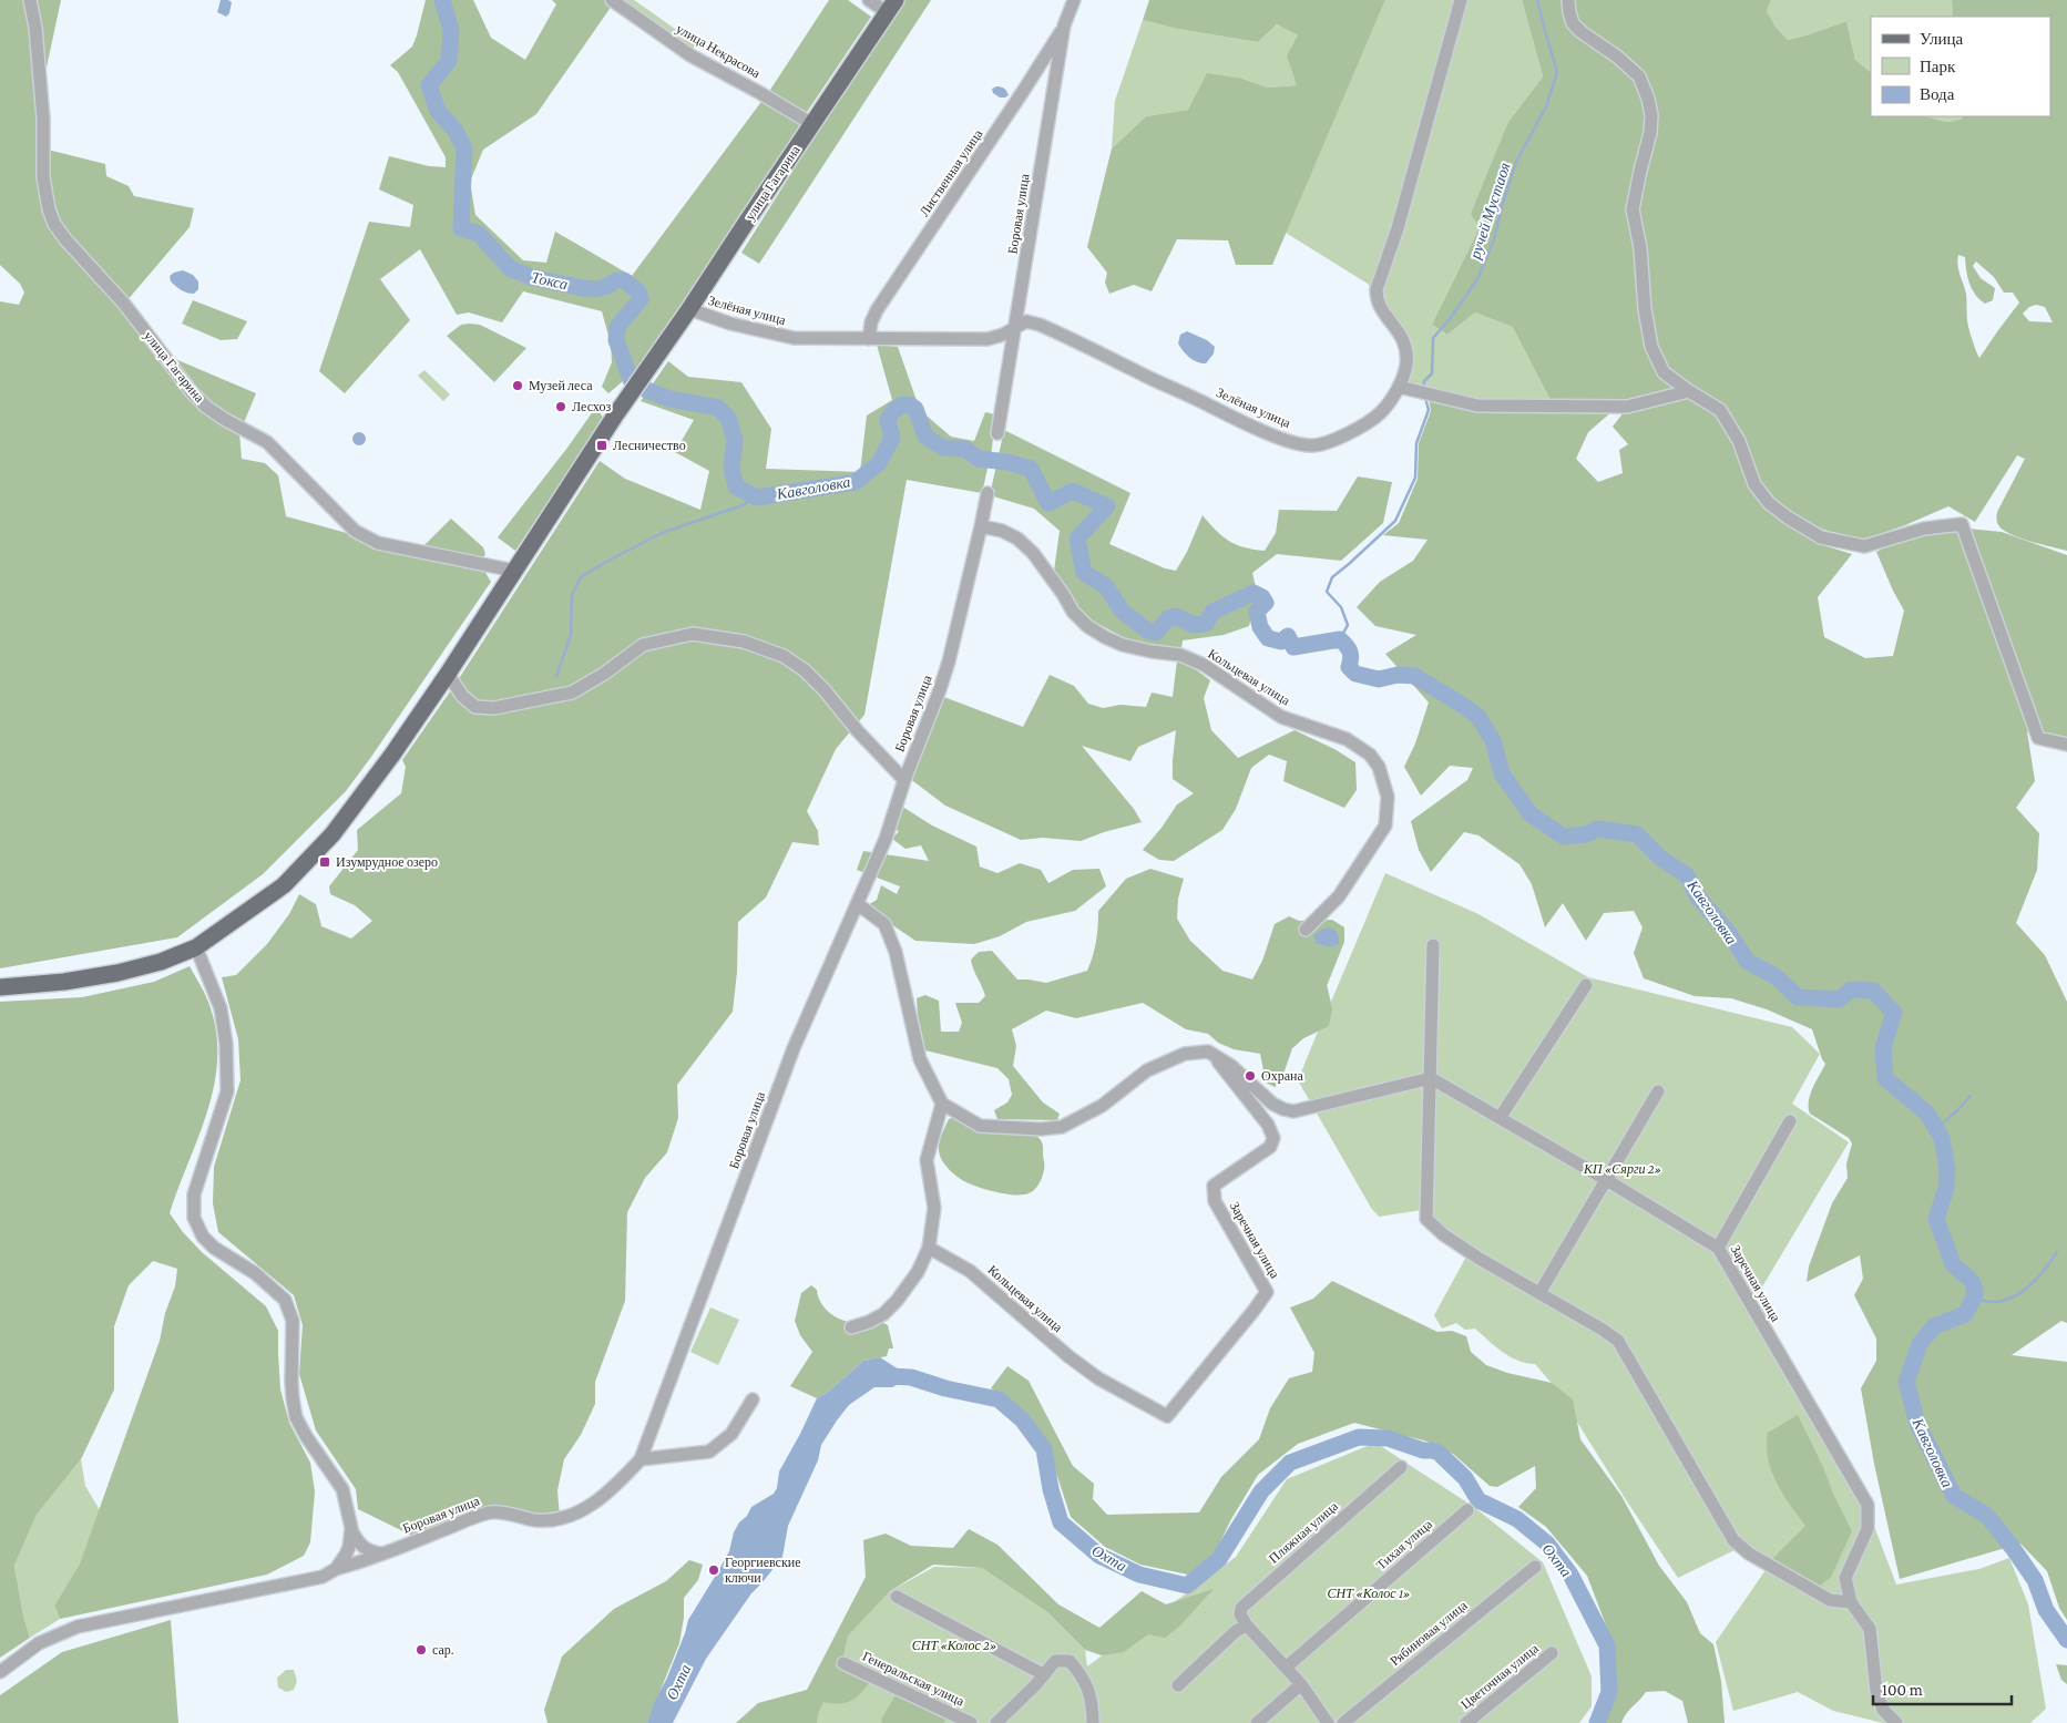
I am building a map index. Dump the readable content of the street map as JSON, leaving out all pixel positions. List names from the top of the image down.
{
  "streets": {
    "main road": ["улица Гагарина"],
    "street": [
      "улица Некрасова",
      "Лиственная улица",
      "Боровая улица",
      "Зелёная улица",
      "Кольцевая улица",
      "Заречная улица",
      "Пляжная улица",
      "Тихая улица",
      "Рябиновая улица",
      "Цветочная улица",
      "Генеральская улица"
    ]
  },
  "crossings": [
    ["улица Некрасова", "улица Гагарина"],
    ["Лиственная улица", "Боровая улица"],
    ["Лиственная улица", "Зелёная улица"],
    ["улица Гагарина", "Зелёная улица"],
    ["Боровая улица", "Зелёная улица"],
    ["Боровая улица", "Кольцевая улица"],
    ["Кольцевая улица", "Заречная улица"]
  ],
  "water": [
    "ручей Мустаоя",
    "Токса",
    "Кавголовка",
    "Охта"
  ],
  "parks": ["КП «Сярги 2»", "СНТ «Колос 1»", "СНТ «Колос 2»"],
  "places": {
    "other": [
      "Музей леса",
      "Лесхоз",
      "Охрана",
      "Георгиевские ключи",
      "сар."
    ],
    "transit": ["Лесничество", "Изумрудное озеро"]
  },
  "legend": ["Улица", "Парк", "Вода"],
  "scale_bar": "100 m"
}
